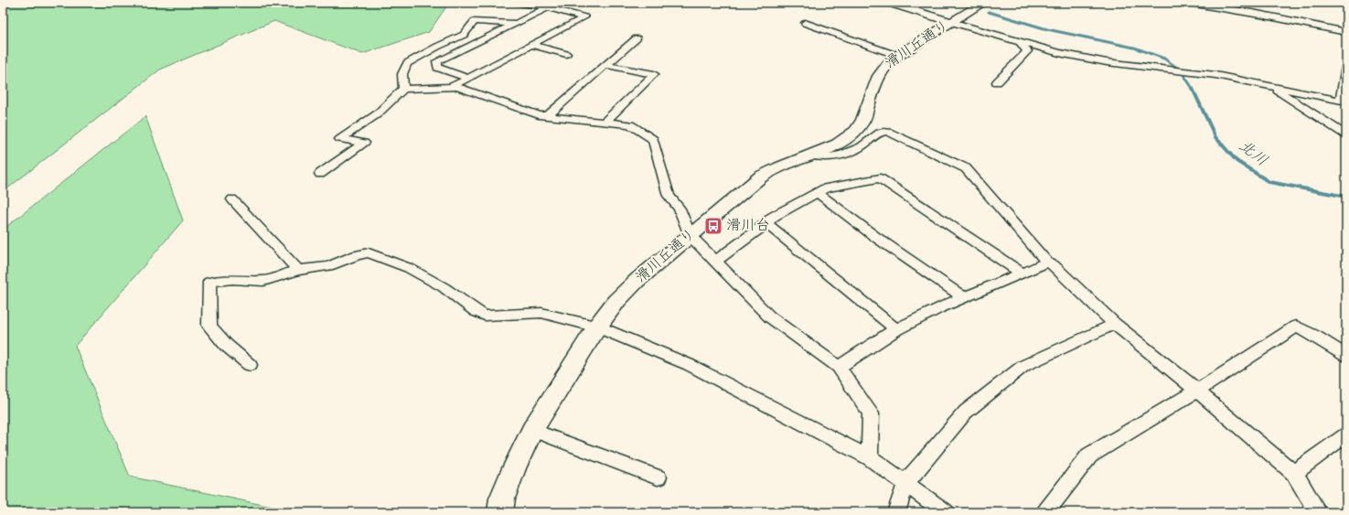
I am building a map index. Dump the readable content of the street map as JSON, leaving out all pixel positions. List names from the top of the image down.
{
  "streets": {
    "street": ["滑川丘通り"]
  },
  "water": ["北川"],
  "places": {
    "bus stop": ["滑川台"]
  }
}
